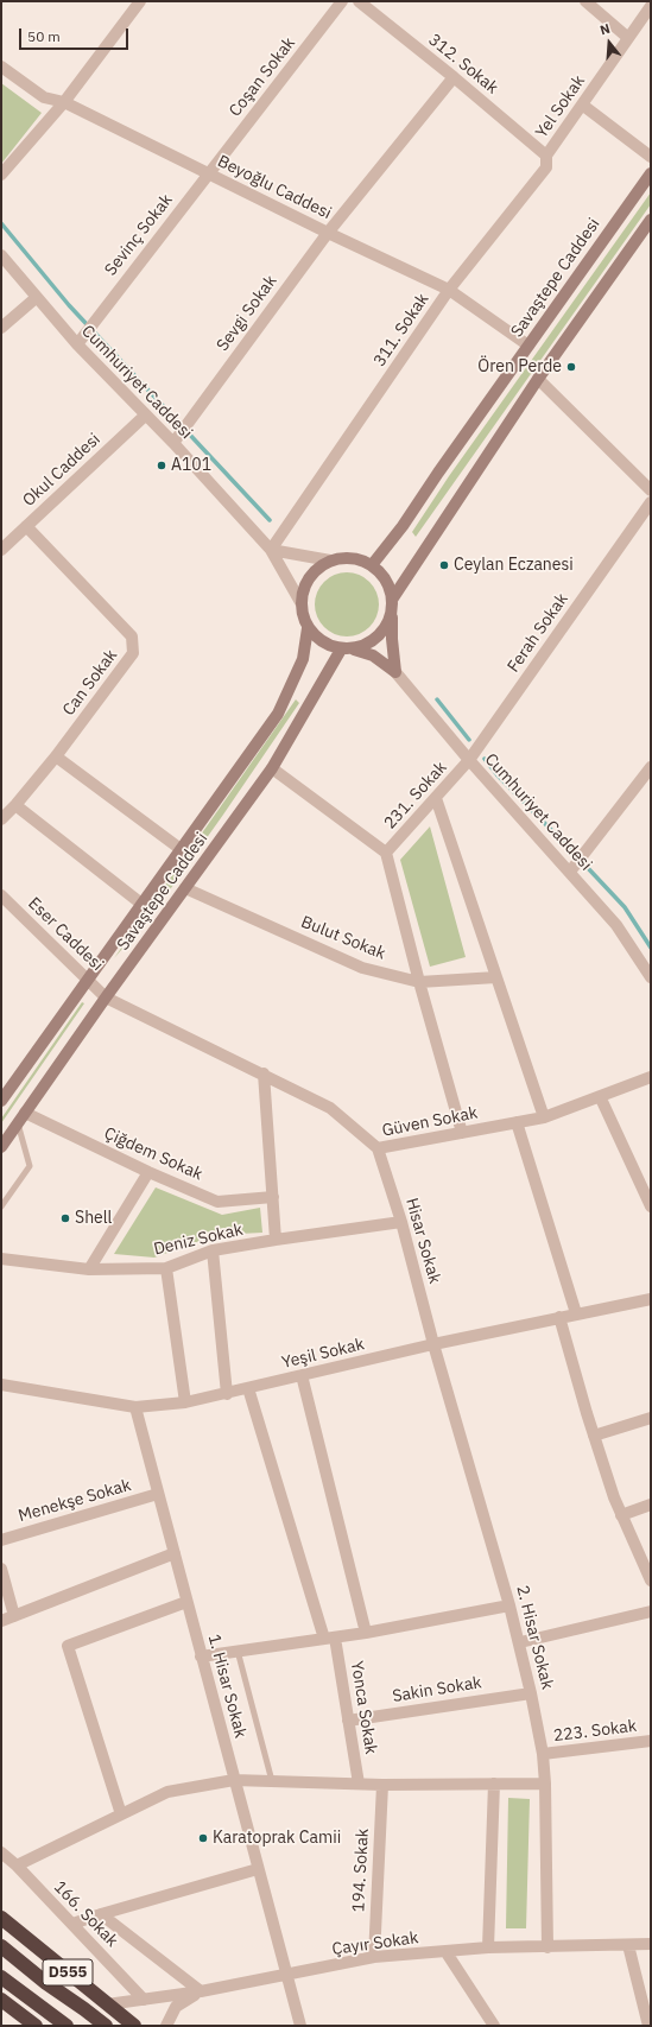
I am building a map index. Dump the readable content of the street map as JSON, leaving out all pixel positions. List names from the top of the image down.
{
  "streets": {
    "highway": ["D555"],
    "main road": ["Savaştepe Caddesi"],
    "street": [
      "312. Sokak",
      "Coşan Sokak",
      "Yel Sokak",
      "Beyoğlu Caddesi",
      "Sevinç Sokak",
      "Sevgi Sokak",
      "311. Sokak",
      "Cumhuriyet Caddesi",
      "Okul Caddesi",
      "Ferah Sokak",
      "Can Sokak",
      "231. Sokak",
      "Eser Caddesi",
      "Bulut Sokak",
      "Güven Sokak",
      "Çiğdem Sokak",
      "Deniz Sokak",
      "Hisar Sokak",
      "Yeşil Sokak",
      "Menekşe Sokak",
      "2. Hisar Sokak",
      "1. Hisar Sokak",
      "Sakin Sokak",
      "Yonca Sokak",
      "223. Sokak",
      "194. Sokak",
      "166. Sokak",
      "Çayır Sokak"
    ]
  },
  "crossings": [
    ["312. Sokak", "Yel Sokak"],
    ["312. Sokak", "Sevgi Sokak"],
    ["312. Sokak", "311. Sokak"],
    ["Coşan Sokak", "Beyoğlu Caddesi"],
    ["Coşan Sokak", "Sevinç Sokak"],
    ["Yel Sokak", "311. Sokak"],
    ["Beyoğlu Caddesi", "Sevinç Sokak"],
    ["Beyoğlu Caddesi", "Savaştepe Caddesi"],
    ["Beyoğlu Caddesi", "Sevgi Sokak"],
    ["Beyoğlu Caddesi", "311. Sokak"],
    ["Sevinç Sokak", "Cumhuriyet Caddesi"],
    ["Savaştepe Caddesi", "Cumhuriyet Caddesi"],
    ["Savaştepe Caddesi", "Eser Caddesi"],
    ["Savaştepe Caddesi", "Bulut Sokak"],
    ["Savaştepe Caddesi", "Güven Sokak"],
    ["Savaştepe Caddesi", "Çiğdem Sokak"],
    ["Sevgi Sokak", "Cumhuriyet Caddesi"],
    ["311. Sokak", "Cumhuriyet Caddesi"],
    ["Cumhuriyet Caddesi", "Okul Caddesi"],
    ["Cumhuriyet Caddesi", "Ferah Sokak"],
    ["Cumhuriyet Caddesi", "231. Sokak"],
    ["Okul Caddesi", "Can Sokak"],
    ["Ferah Sokak", "231. Sokak"],
    ["Eser Caddesi", "Güven Sokak"],
    ["Güven Sokak", "Hisar Sokak"],
    ["Deniz Sokak", "Hisar Sokak"],
    ["Hisar Sokak", "Yeşil Sokak"],
    ["Hisar Sokak", "2. Hisar Sokak"],
    ["Yeşil Sokak", "2. Hisar Sokak"],
    ["Yeşil Sokak", "1. Hisar Sokak"],
    ["Yeşil Sokak", "Yonca Sokak"],
    ["Menekşe Sokak", "1. Hisar Sokak"],
    ["2. Hisar Sokak", "Sakin Sokak"],
    ["2. Hisar Sokak", "223. Sokak"],
    ["2. Hisar Sokak", "Çayır Sokak"],
    ["1. Hisar Sokak", "Çayır Sokak"],
    ["Sakin Sokak", "Yonca Sokak"],
    ["194. Sokak", "Çayır Sokak"],
    ["166. Sokak", "Çayır Sokak"],
    ["Çayır Sokak", "D555"]
  ],
  "places": [
    "Ören Perde",
    "A101",
    "Ceylan Eczanesi",
    "Shell",
    "Karatoprak Camii"
  ],
  "scale_bar": "50 m",
  "north": "top"
}
